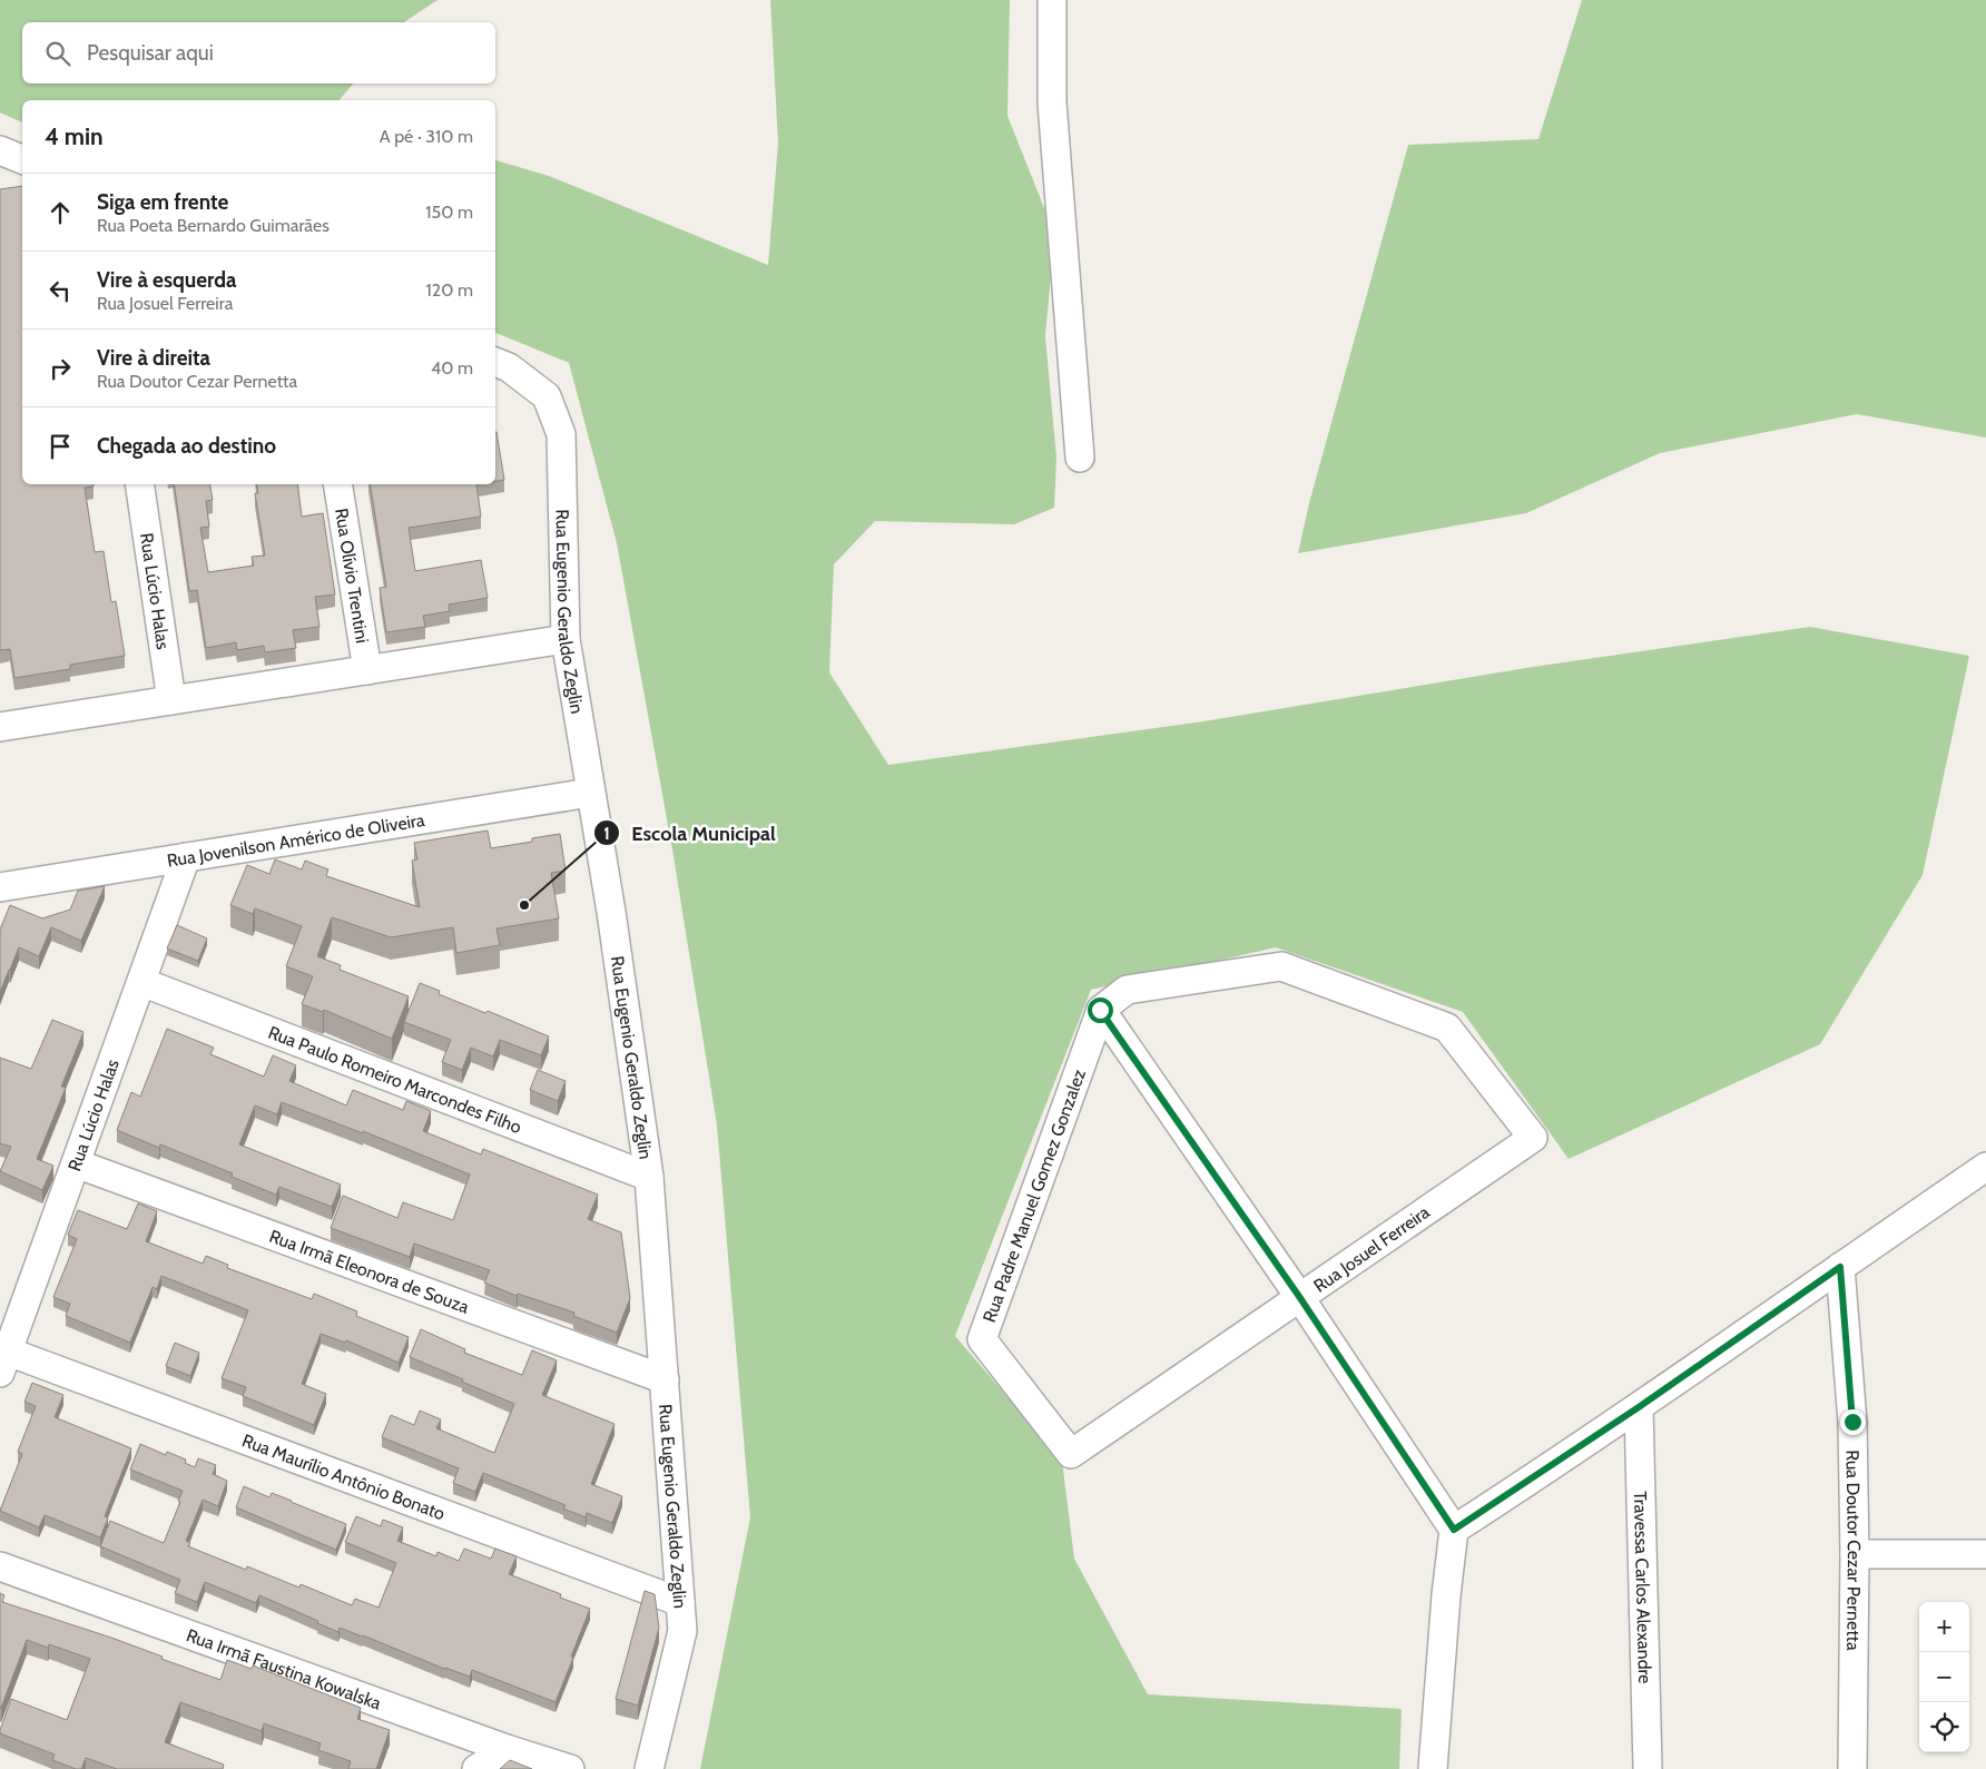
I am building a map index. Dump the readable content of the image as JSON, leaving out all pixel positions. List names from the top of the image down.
{
  "streets": {
    "street": [
      "Rua Olívio Trentini",
      "Rua Lúcio Halas",
      "Rua Eugenio Geraldo Zeglin",
      "Rua Jovenilson Américo de Oliveira",
      "Rua Paulo Romeiro Marcondes Filho",
      "Rua Padre Manuel Gomez Gonzalez",
      "Rua Josuel Ferreira",
      "Rua Irmã Eleonora de Souza",
      "Rua Maurílio Antônio Bonato",
      "Rua Doutor Cezar Pernetta",
      "Travessa Carlos Alexandre",
      "Rua Irmã Faustina Kowalska"
    ]
  },
  "crossings": [
    ["Rua Lúcio Halas", "Rua Jovenilson Américo de Oliveira"],
    ["Rua Lúcio Halas", "Rua Paulo Romeiro Marcondes Filho"],
    ["Rua Lúcio Halas", "Rua Irmã Eleonora de Souza"],
    ["Rua Lúcio Halas", "Rua Maurílio Antônio Bonato"],
    ["Rua Eugenio Geraldo Zeglin", "Rua Jovenilson Américo de Oliveira"],
    ["Rua Eugenio Geraldo Zeglin", "Rua Paulo Romeiro Marcondes Filho"],
    ["Rua Eugenio Geraldo Zeglin", "Rua Irmã Eleonora de Souza"],
    ["Rua Eugenio Geraldo Zeglin", "Rua Maurílio Antônio Bonato"],
    ["Rua Padre Manuel Gomez Gonzalez", "Rua Josuel Ferreira"]
  ],
  "places": ["Escola Municipal"],
  "page": {
    "search": "Pesquisar aqui",
    "heading": ["4 min", "A pé · 310 m"],
    "list": [
      ["Siga em frente", "Rua Poeta Bernardo Guimarães", "150 m"],
      ["Vire à esquerda", "Rua Josuel Ferreira", "120 m"],
      ["Vire à direita", "Rua Doutor Cezar Pernetta", "40 m"],
      "Chegada ao destino"
    ],
    "map_buttons": ["+", "−"]
  }
}
